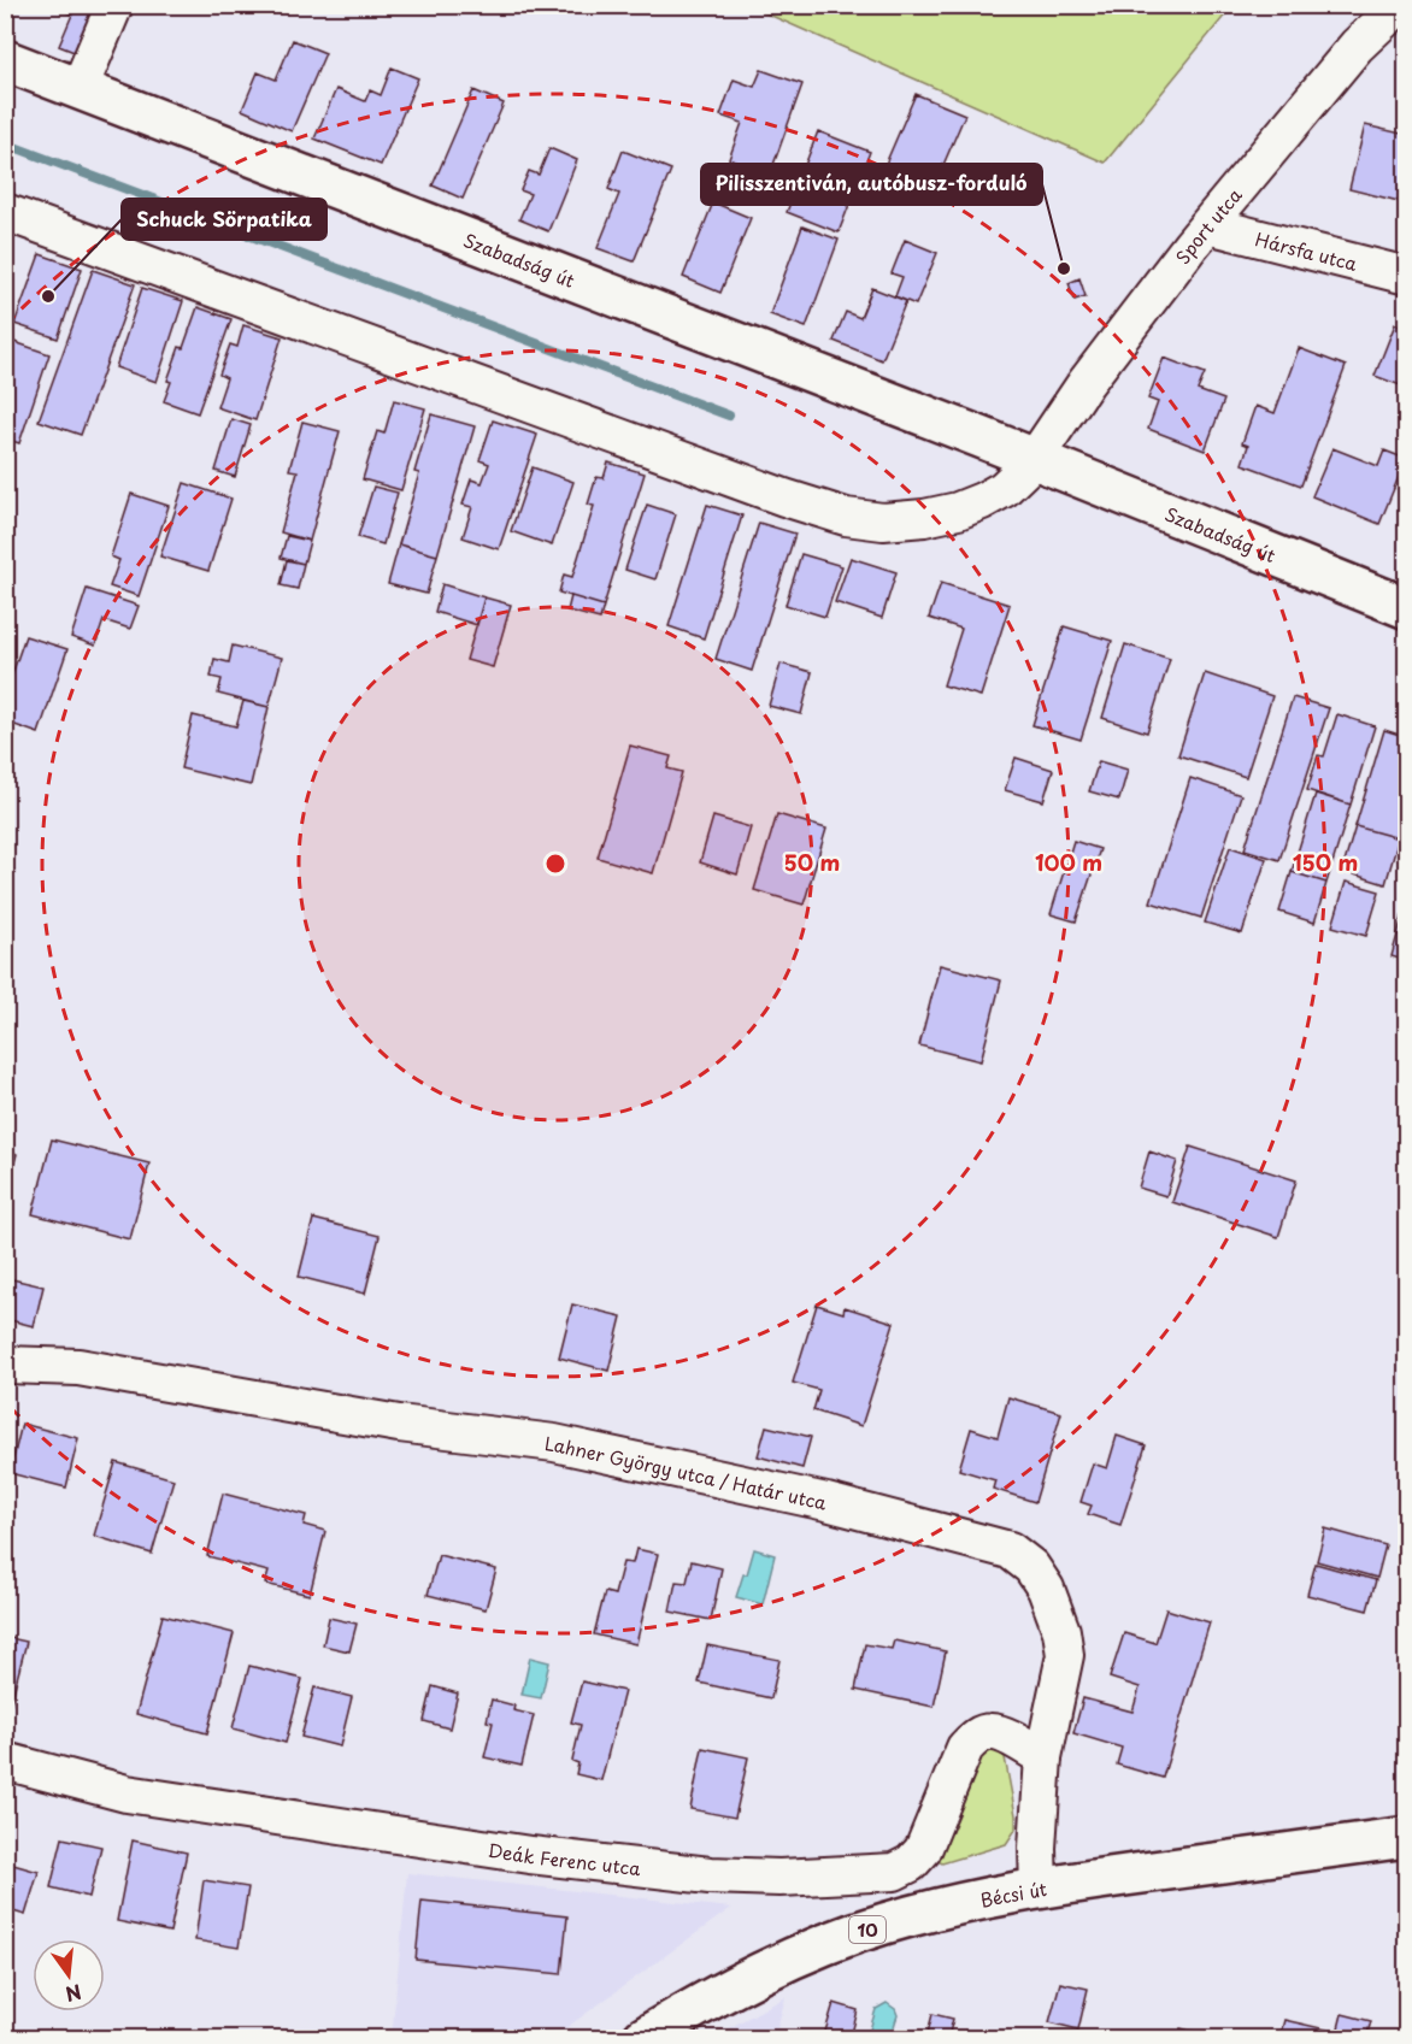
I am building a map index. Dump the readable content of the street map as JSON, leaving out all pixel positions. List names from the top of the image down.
{
  "streets": {
    "main road": ["Szabadság út", "Bécsi út", "10"],
    "street": [
      "Sport utca",
      "Hársfa utca",
      "Lahner György utca / Határ utca",
      "Deák Ferenc utca"
    ]
  },
  "crossings": [
    ["Sport utca", "Hársfa utca"],
    ["Sport utca", "Szabadság út"],
    ["Lahner György utca / Határ utca", "Deák Ferenc utca"],
    ["Lahner György utca / Határ utca", "Bécsi út"]
  ],
  "places": ["Pilisszentiván, autóbusz-forduló", "Schuck Sörpatika"],
  "north": "bottom",
  "rings": ["50 m", "100 m", "150 m"]
}
